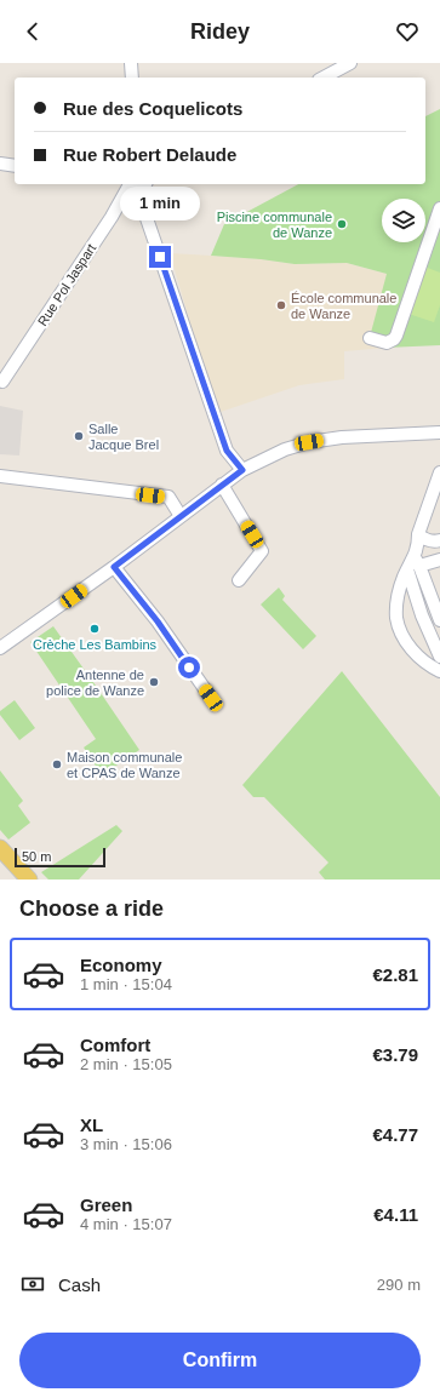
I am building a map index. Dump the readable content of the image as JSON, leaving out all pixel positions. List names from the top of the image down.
{
  "streets": {
    "street": ["Rue Pol Jaspart"]
  },
  "places": [
    "Piscine communale de Wanze",
    "École communale de Wanze",
    "Salle Jacque Brel",
    "Crèche Les Bambins",
    "Antenne de police de Wanze",
    "Maison communale et CPAS de Wanze"
  ],
  "scale_bar": "50 m",
  "page": {
    "header": "Ridey",
    "banner": ["Rue des Coquelicots", "Rue Robert Delaude"],
    "bubble": "1 min",
    "scale": "50 m",
    "heading": "Choose a ride",
    "list": [
      {
        "name": "Economy",
        "note": "1 min · 15:04",
        "value": "€2.81"
      },
      {
        "name": "Comfort",
        "note": "2 min · 15:05",
        "value": "€3.79"
      },
      {
        "name": "XL",
        "note": "3 min · 15:06",
        "value": "€4.77"
      },
      {
        "name": "Green",
        "note": "4 min · 15:07",
        "value": "€4.11"
      }
    ],
    "pay": ["Cash", "290 m"],
    "buttons": "Confirm"
  }
}
